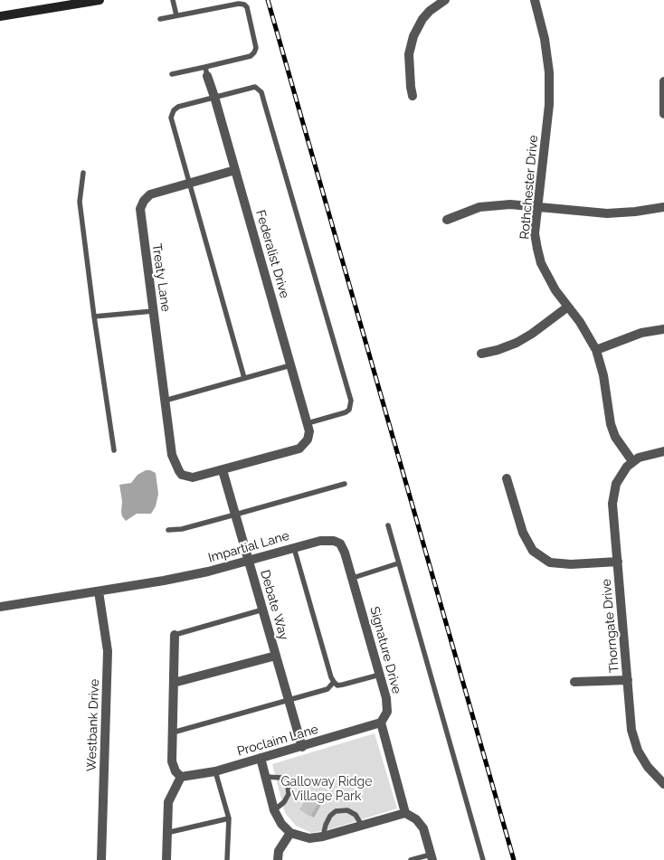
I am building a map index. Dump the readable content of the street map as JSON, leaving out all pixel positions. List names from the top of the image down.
{
  "streets": {
    "street": [
      "Rothchester Drive",
      "Federalist Drive",
      "Treaty Lane",
      "Impartial Lane",
      "Debate Way",
      "Thorngate Drive",
      "Signature Drive",
      "Westbank Drive",
      "Proclaim Lane"
    ]
  },
  "crossings": [
    ["Rothchester Drive", "Thorngate Drive"],
    ["Federalist Drive", "Treaty Lane"],
    ["Federalist Drive", "Debate Way"],
    ["Treaty Lane", "Debate Way"],
    ["Impartial Lane", "Debate Way"],
    ["Impartial Lane", "Signature Drive"],
    ["Impartial Lane", "Westbank Drive"],
    ["Debate Way", "Proclaim Lane"],
    ["Signature Drive", "Proclaim Lane"]
  ],
  "parks": ["Galloway Ridge Village Park"]
}
